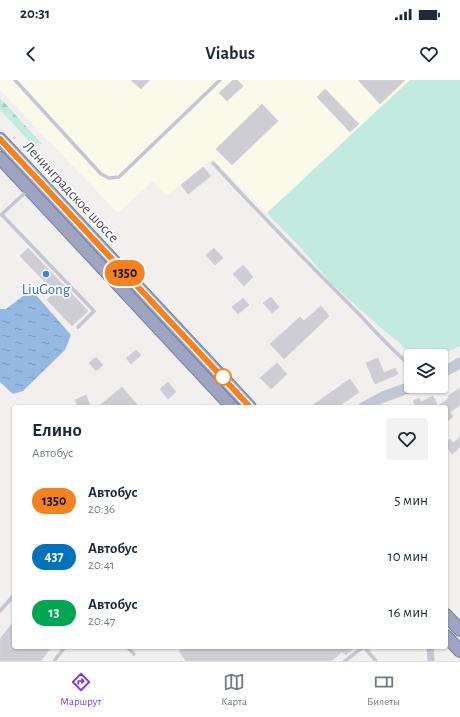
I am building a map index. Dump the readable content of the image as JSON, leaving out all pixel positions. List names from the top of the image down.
{
  "streets": {
    "highway": ["Ленинградское шоссе"]
  },
  "places": ["LiuGong"],
  "lines": ["bus line 1350"],
  "page": {
    "status": "20:31",
    "header": "Viabus",
    "on_map": "1350",
    "heading": ["Елино", "Автобус"],
    "list": [
      {
        "mark": "1350",
        "name": "Автобус",
        "note": "20:36",
        "value": "5 мин"
      },
      {
        "mark": "437",
        "name": "Автобус",
        "note": "20:41",
        "value": "10 мин"
      },
      {
        "mark": "13",
        "name": "Автобус",
        "note": "20:47",
        "value": "16 мин"
      }
    ],
    "tabs": ["Маршрут", "Карта", "Билеты"]
  }
}
